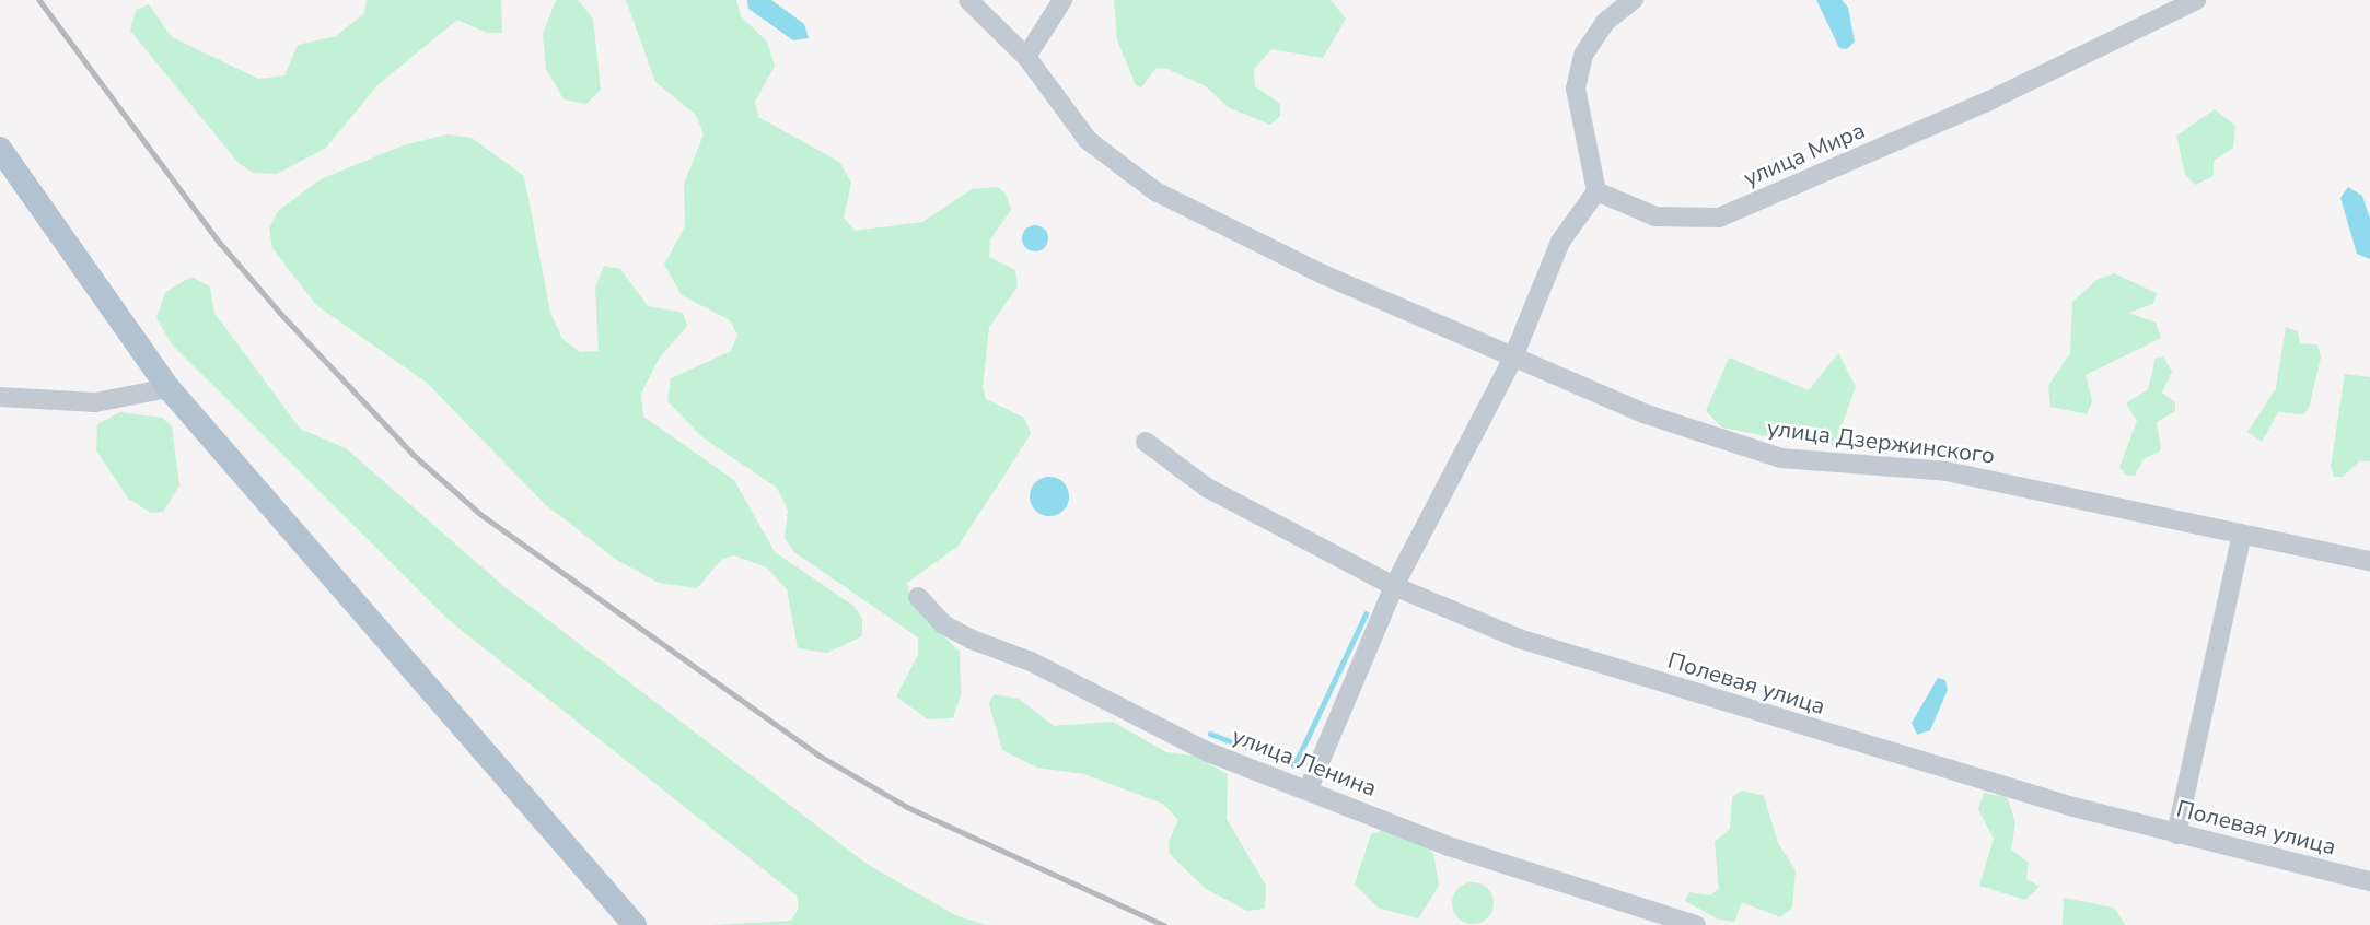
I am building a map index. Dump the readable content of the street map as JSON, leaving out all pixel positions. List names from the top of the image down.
{
  "streets": {
    "street": [
      "улица Мира",
      "улица Дзержинского",
      "Полевая улица",
      "улица Ленина"
    ]
  }
}
